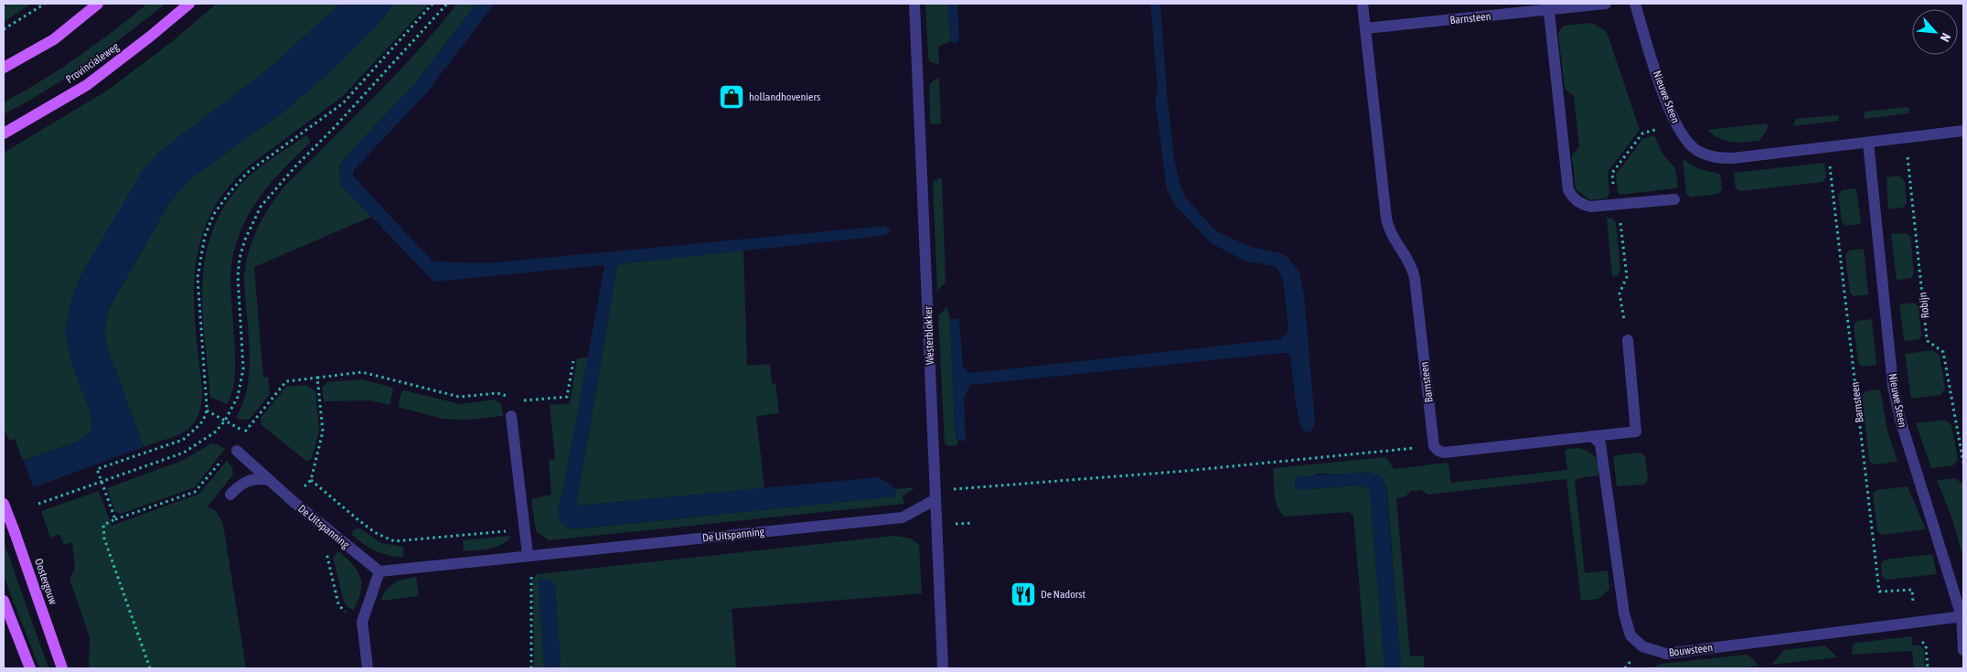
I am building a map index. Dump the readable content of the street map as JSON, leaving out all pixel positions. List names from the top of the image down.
{
  "streets": {
    "main road": ["Provincialeweg", "Oostergouw"],
    "street": [
      "Barnsteen",
      "Nieuwe Steen",
      "Westerblokker",
      "De Uitspanning",
      "Bouwsteen"
    ],
    "path": ["Robijn"]
  },
  "crossings": [
    ["Barnsteen", "Nieuwe Steen"],
    ["Barnsteen", "Bouwsteen"],
    ["Nieuwe Steen", "Robijn"],
    ["Nieuwe Steen", "Bouwsteen"],
    ["Westerblokker", "De Uitspanning"]
  ],
  "places": {
    "shop": ["hollandhoveniers"],
    "restaurant": ["De Nadorst"]
  },
  "north": "bottom right"
}
